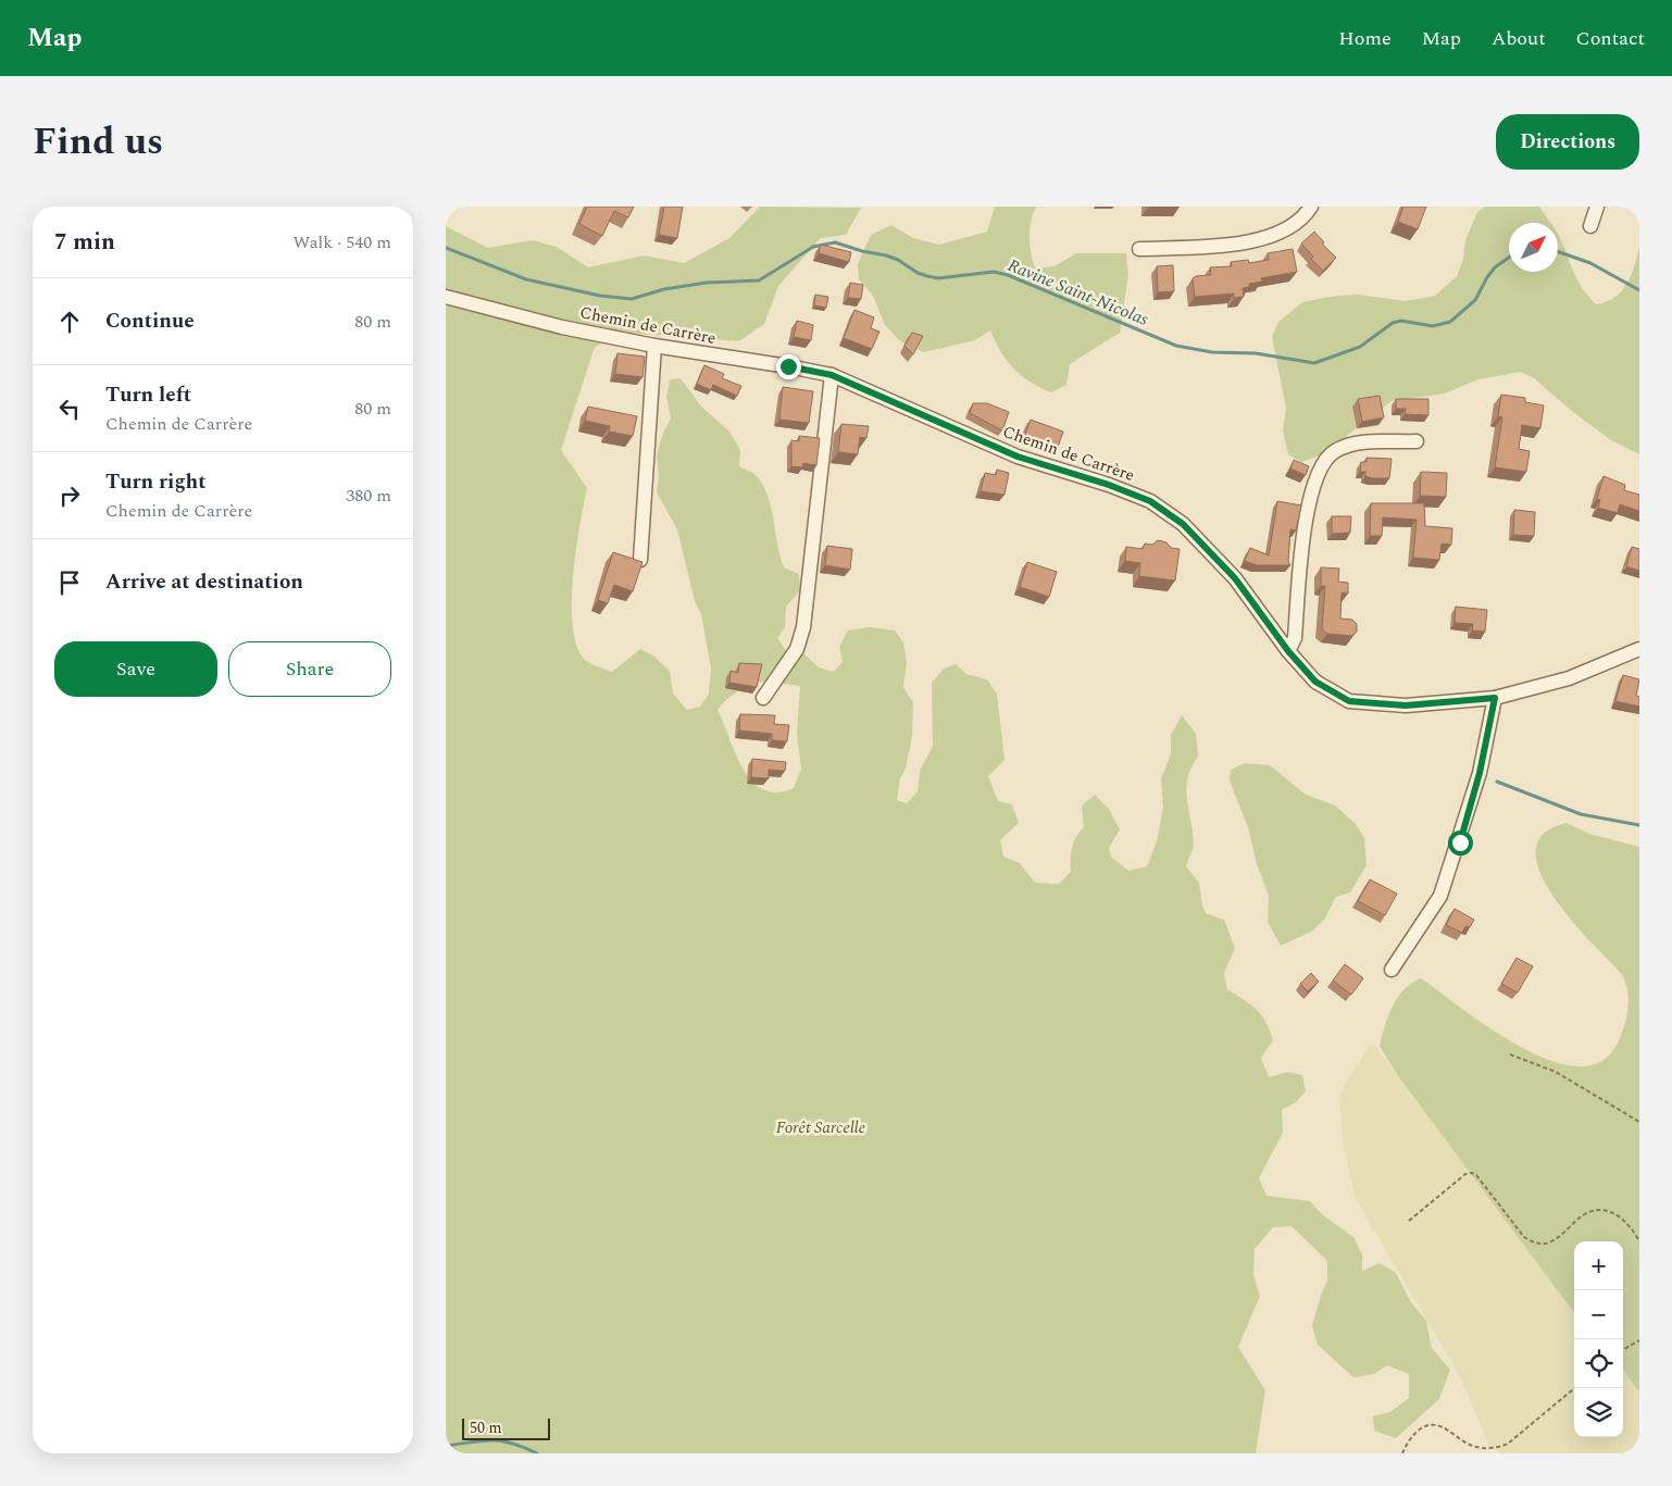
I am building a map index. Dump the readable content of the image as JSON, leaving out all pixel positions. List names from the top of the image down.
{
  "streets": {
    "street": ["Chemin de Carrère"]
  },
  "water": ["Ravine Saint-Nicolas"],
  "parks": ["Forêt Sarcelle"],
  "scale_bar": "50 m",
  "north": "top right",
  "page": {
    "header": "Map",
    "nav": [
      "Home",
      "Map",
      "About",
      "Contact"
    ],
    "title": "Find us",
    "buttons": [
      "Directions",
      ["Save", "Share"]
    ],
    "heading": ["7 min", "Walk · 540 m"],
    "list": [
      ["Continue", "80 m"],
      ["Turn left", "Chemin de Carrère", "80 m"],
      ["Turn right", "Chemin de Carrère", "380 m"],
      "Arrive at destination"
    ],
    "map_buttons": ["+", "−"],
    "scale": "50 m"
  }
}
